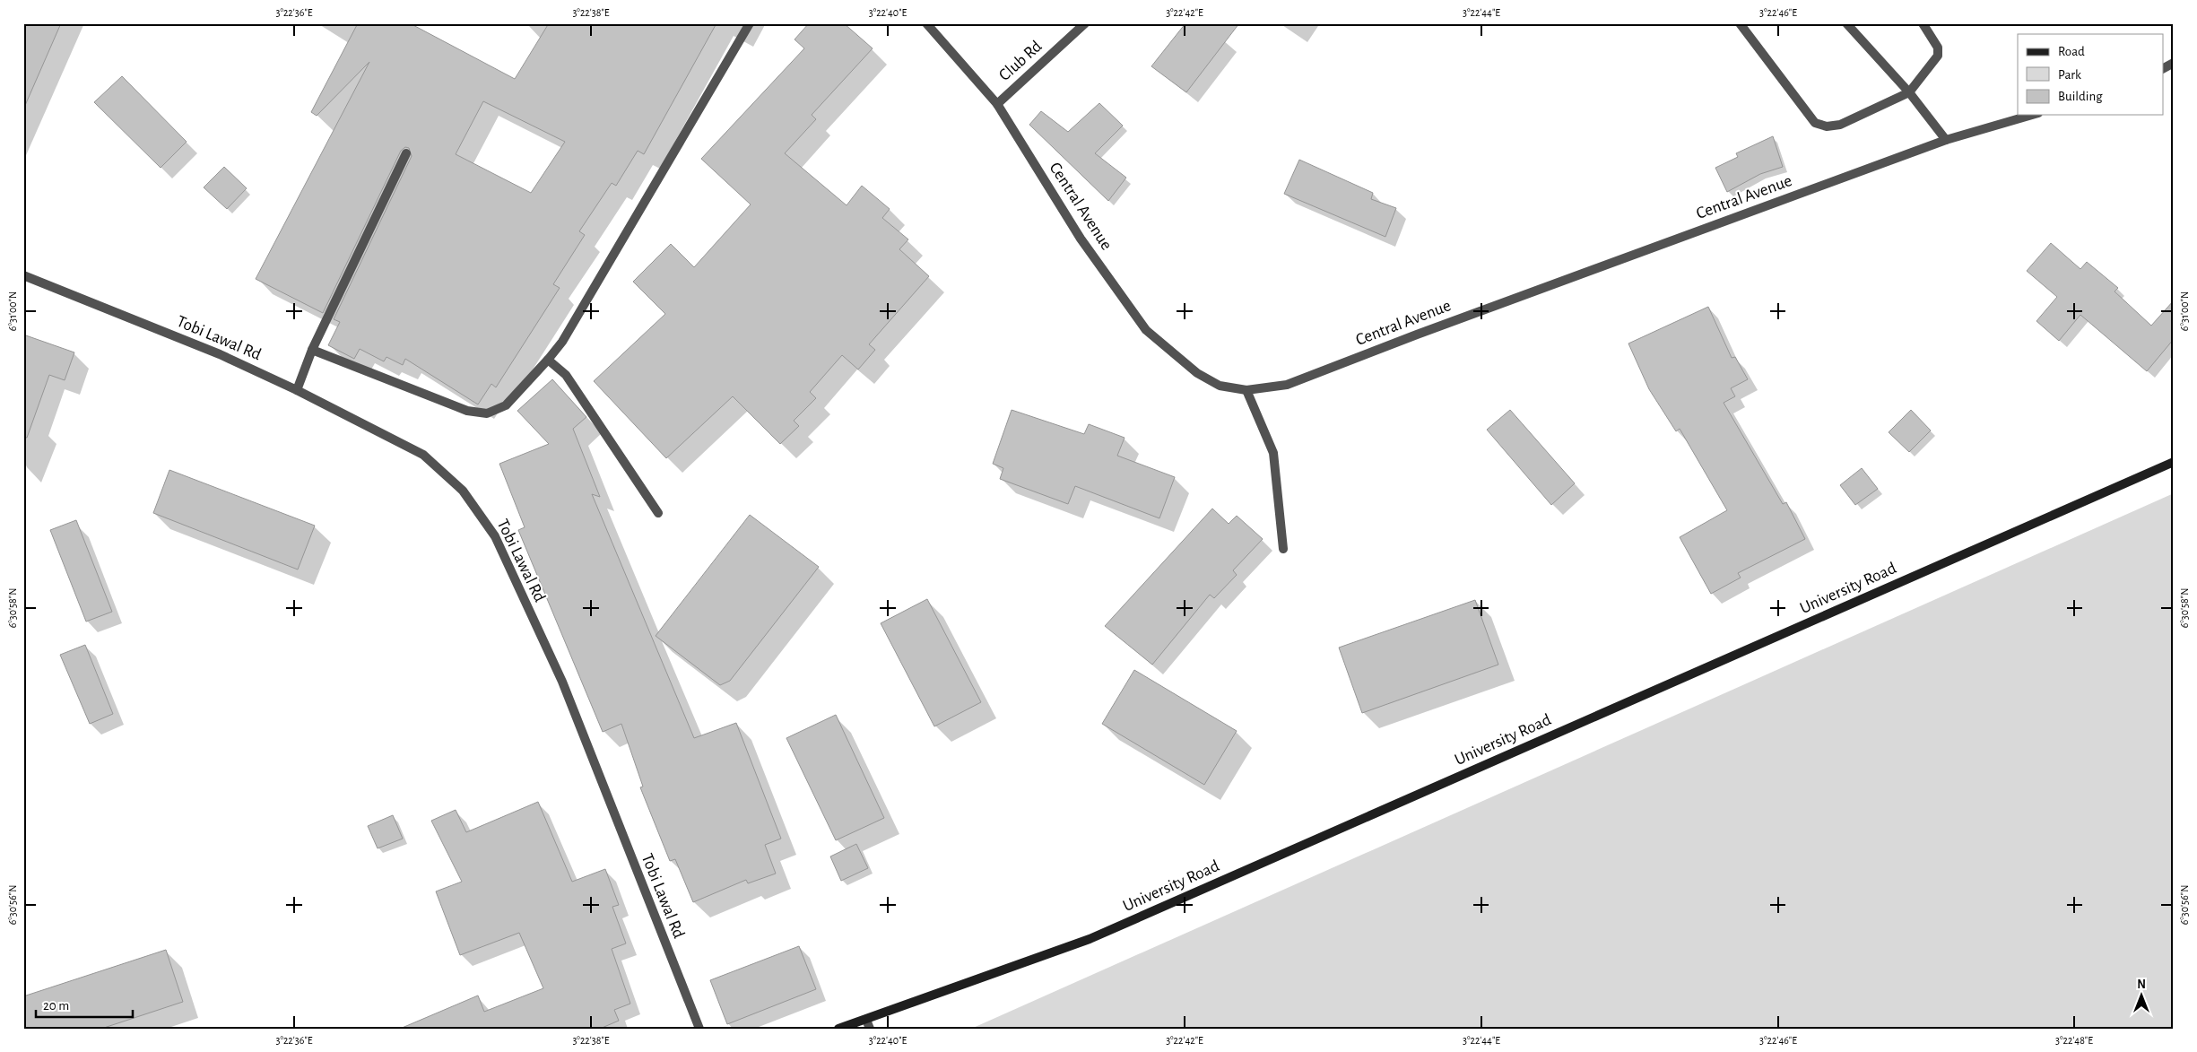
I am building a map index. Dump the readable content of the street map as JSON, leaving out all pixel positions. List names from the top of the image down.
{
  "streets": {
    "main road": ["University Road"],
    "street": ["Club Rd", "Central Avenue", "Tobi Lawal Rd"]
  },
  "crossings": [
    ["Club Rd", "Central Avenue"]
  ],
  "legend": ["Road", "Park", "Building"],
  "scale_bar": "20 m",
  "north": "top",
  "coordinates": [
    "3°22'36\"E",
    "3°22'38\"E",
    "3°22'40\"E",
    "3°22'42\"E",
    "3°22'44\"E",
    "3°22'46\"E",
    "6°31'00\"N",
    "6°30'58\"N",
    "6°30'56\"N",
    "3°22'48\"E"
  ]
}
